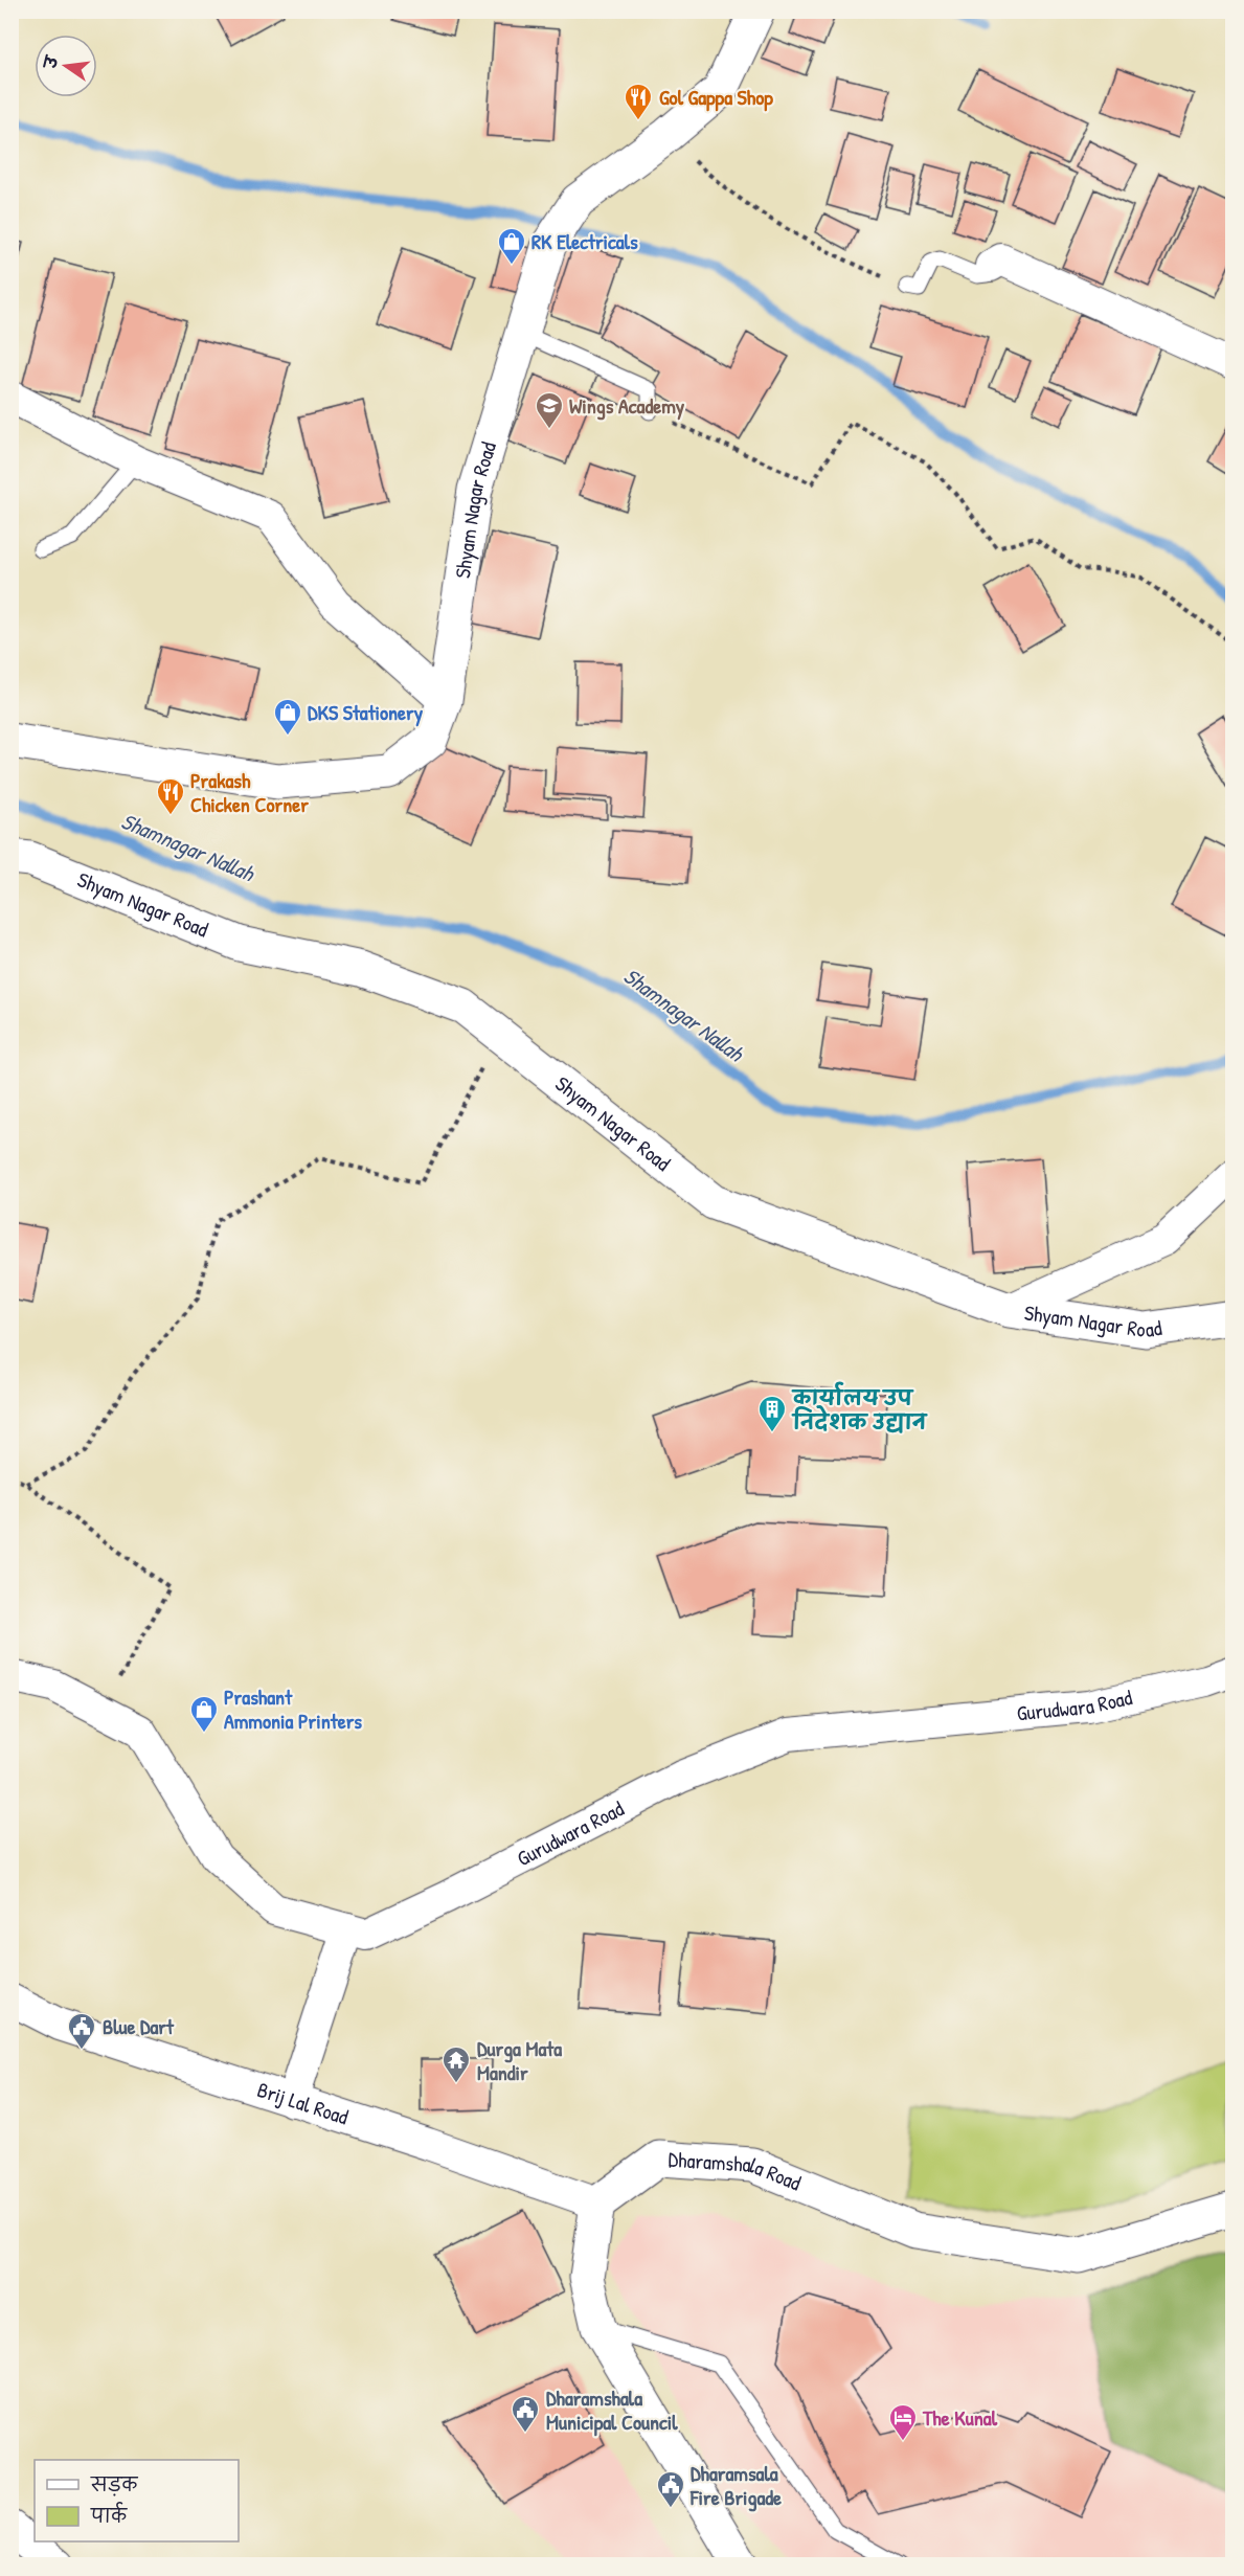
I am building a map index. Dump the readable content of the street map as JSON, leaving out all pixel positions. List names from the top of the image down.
{
  "streets": {
    "street": [
      "Shyam Nagar Road",
      "Gurudwara Road",
      "Brij Lal Road",
      "Dharamshala Road"
    ]
  },
  "crossings": [
    ["Brij Lal Road", "Dharamshala Road"]
  ],
  "water": ["Shamnagar Nallah"],
  "places": {
    "restaurant": ["Gol Gappa Shop", "Prakash Chicken Corner"],
    "shop": ["RK Electricals", "DKS Stationery", "Prashant Ammonia Printers"],
    "school or university": ["Wings Academy"],
    "building": ["कार्यालय उप निदेशक उद्यान"],
    "public building": ["Blue Dart", "Dharamshala Municipal Council", "Dharamsala Fire Brigade"],
    "temple": ["Durga Mata Mandir"],
    "hotel": ["The Kunal"]
  },
  "legend": ["सड़क", "पार्क"],
  "north": "left"
}
